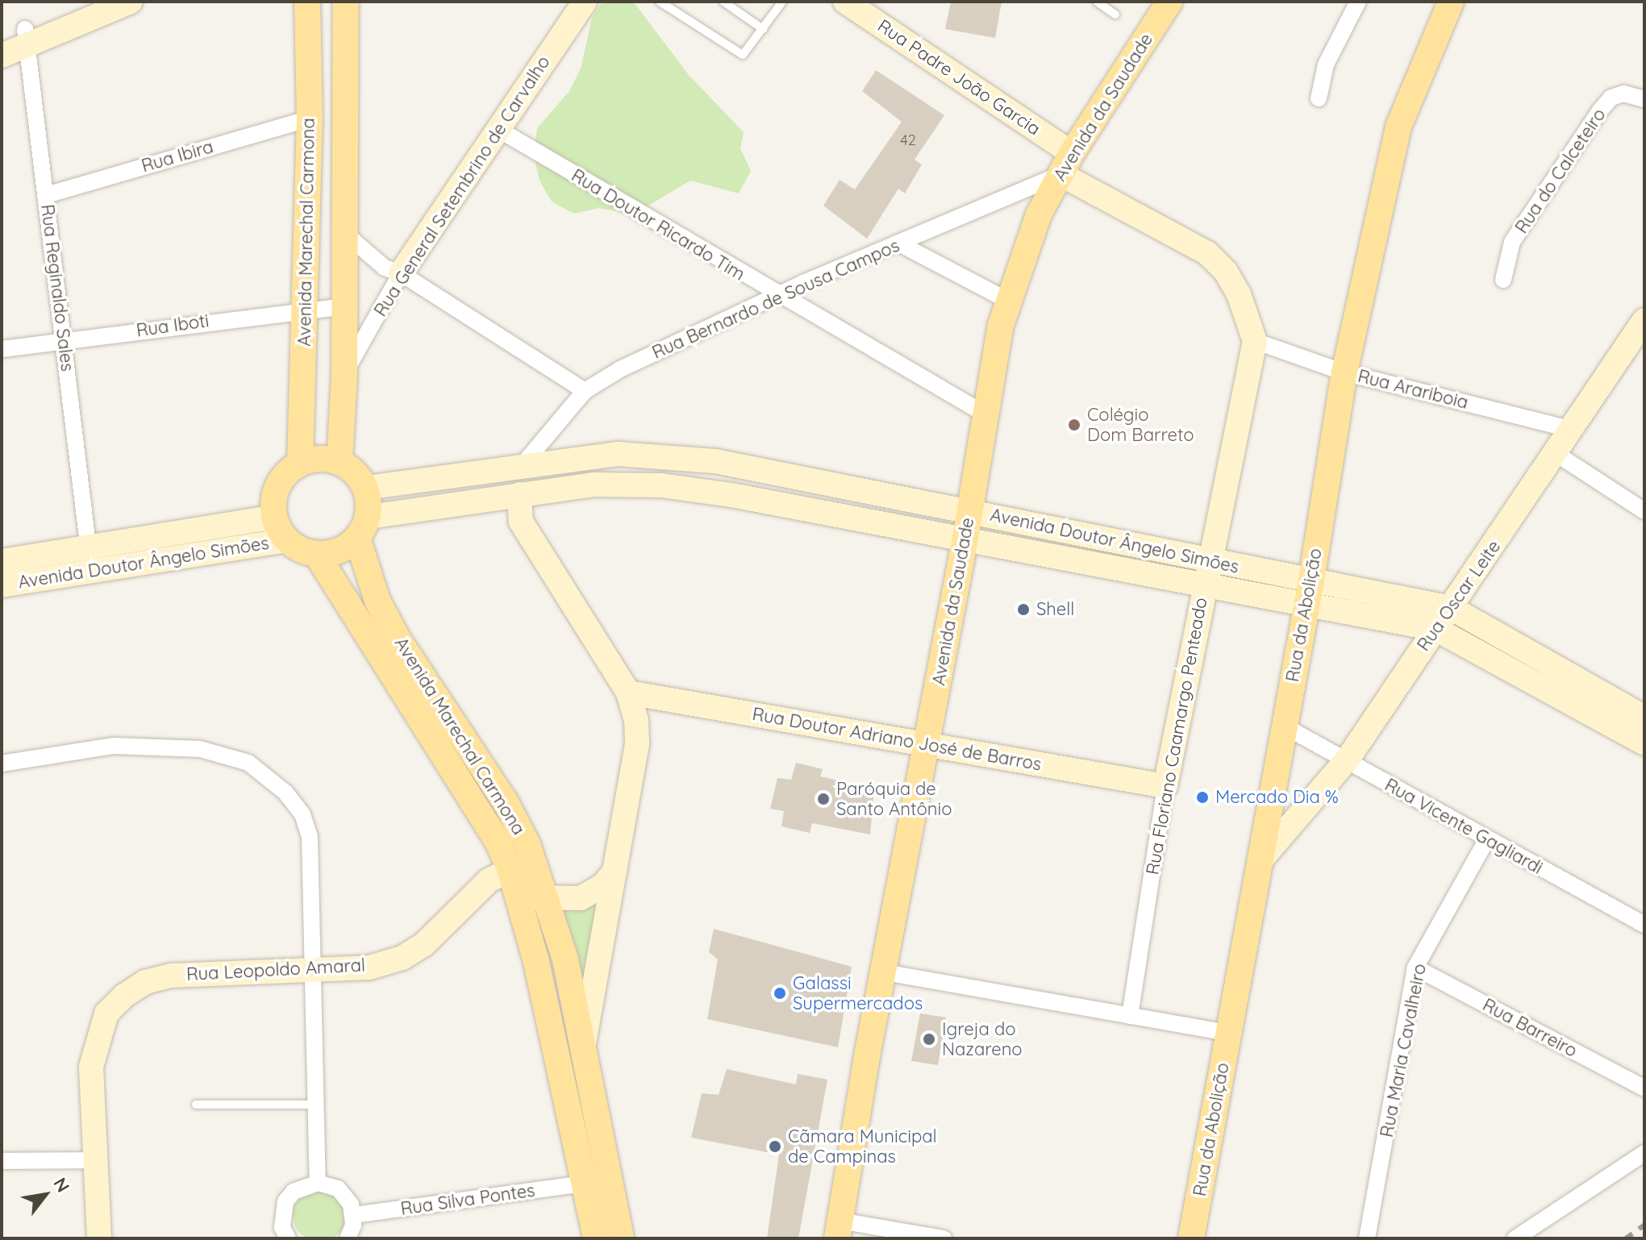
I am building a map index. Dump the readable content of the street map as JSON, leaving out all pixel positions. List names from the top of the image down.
{
  "streets": {
    "main road": ["Avenida da Saudade", "Avenida Marechal Carmona", "Rua da Abolição"],
    "street": [
      "Rua Padre João Garcia",
      "Rua Ibira",
      "Rua do Calceteiro",
      "Rua General Setembrino de Carvalho",
      "Rua Doutor Ricardo Tim",
      "Rua Reginaldo Sales",
      "Rua Bernardo de Sousa Campos",
      "Rua Iboti",
      "Rua Arariboia",
      "Avenida Doutor Ângelo Simões",
      "Rua Oscar Leite",
      "Rua Floriano Caamargo Penteado",
      "Rua Doutor Adriano José de Barros",
      "Rua Vicente Gagliardi",
      "Rua Leopoldo Amaral",
      "Rua Barreiro",
      "Rua Maria Cavalheiro",
      "Rua Silva Pontes"
    ]
  },
  "crossings": [
    ["Rua Padre João Garcia", "Avenida da Saudade"],
    ["Rua Padre João Garcia", "Rua Bernardo de Sousa Campos"],
    ["Avenida da Saudade", "Rua Doutor Ricardo Tim"],
    ["Avenida da Saudade", "Rua Bernardo de Sousa Campos"],
    ["Avenida da Saudade", "Avenida Doutor Ângelo Simões"],
    ["Avenida da Saudade", "Rua Doutor Adriano José de Barros"],
    ["Rua Ibira", "Avenida Marechal Carmona"],
    ["Rua Ibira", "Rua Reginaldo Sales"],
    ["Rua General Setembrino de Carvalho", "Rua Doutor Ricardo Tim"],
    ["Rua General Setembrino de Carvalho", "Avenida Marechal Carmona"],
    ["Rua Doutor Ricardo Tim", "Rua Bernardo de Sousa Campos"],
    ["Avenida Marechal Carmona", "Rua Iboti"],
    ["Avenida Marechal Carmona", "Avenida Doutor Ângelo Simões"],
    ["Avenida Marechal Carmona", "Rua Leopoldo Amaral"],
    ["Avenida Marechal Carmona", "Rua Silva Pontes"],
    ["Rua Reginaldo Sales", "Rua Iboti"],
    ["Rua Reginaldo Sales", "Avenida Doutor Ângelo Simões"],
    ["Rua Bernardo de Sousa Campos", "Avenida Doutor Ângelo Simões"],
    ["Rua Arariboia", "Rua Oscar Leite"],
    ["Rua Arariboia", "Rua da Abolição"],
    ["Rua Arariboia", "Rua Floriano Caamargo Penteado"],
    ["Avenida Doutor Ângelo Simões", "Rua Oscar Leite"],
    ["Avenida Doutor Ângelo Simões", "Rua da Abolição"],
    ["Avenida Doutor Ângelo Simões", "Rua Floriano Caamargo Penteado"],
    ["Rua Oscar Leite", "Rua da Abolição"],
    ["Rua Oscar Leite", "Rua Vicente Gagliardi"],
    ["Rua da Abolição", "Rua Vicente Gagliardi"],
    ["Rua Floriano Caamargo Penteado", "Rua Doutor Adriano José de Barros"],
    ["Rua Vicente Gagliardi", "Rua Maria Cavalheiro"],
    ["Rua Barreiro", "Rua Maria Cavalheiro"]
  ],
  "places": [
    "Colégio Dom Barreto",
    "Shell",
    "Mercado Dia %",
    "Paróquia de Santo Antônio",
    "Galassi Supermercados",
    "Igreja do Nazareno",
    "Cãmara Municipal de Campinas"
  ],
  "house_numbers": ["42"],
  "north": "top right"
}
